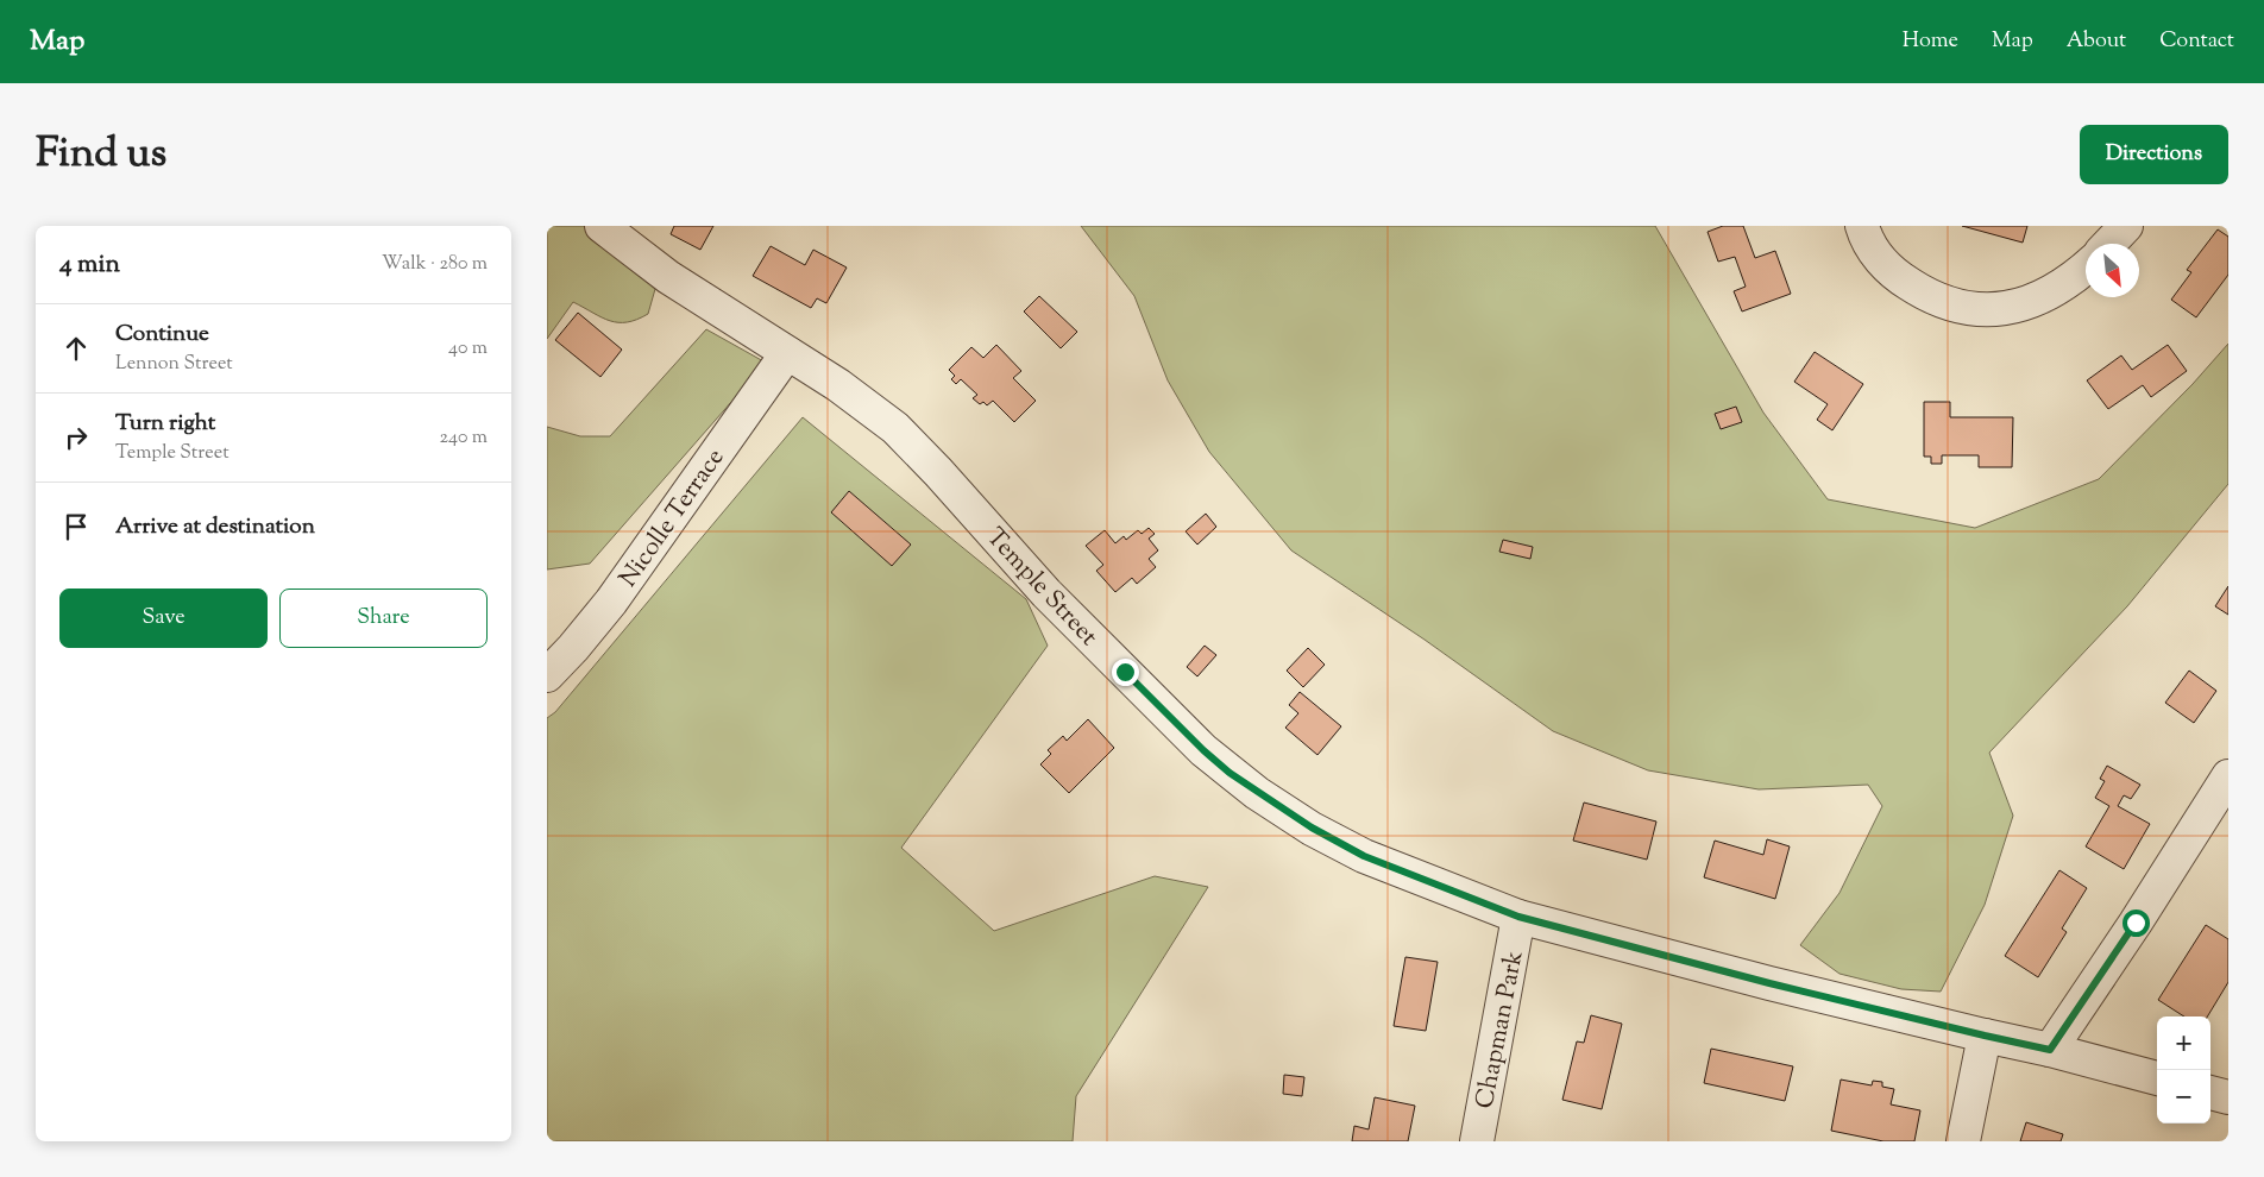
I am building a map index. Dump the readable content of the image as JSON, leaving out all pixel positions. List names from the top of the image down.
{
  "streets": {
    "street": ["Nicolle Terrace", "Temple Street", "Chapman Park"]
  },
  "crossings": [
    ["Nicolle Terrace", "Temple Street"],
    ["Temple Street", "Chapman Park"]
  ],
  "north": "bottom right",
  "page": {
    "header": "Map",
    "nav": [
      "Home",
      "Map",
      "About",
      "Contact"
    ],
    "title": "Find us",
    "buttons": [
      "Directions",
      ["Save", "Share"]
    ],
    "heading": ["4 min", "Walk · 280 m"],
    "list": [
      ["Continue", "Lennon Street", "40 m"],
      ["Turn right", "Temple Street", "240 m"],
      "Arrive at destination"
    ],
    "map_buttons": ["+", "−"]
  }
}
